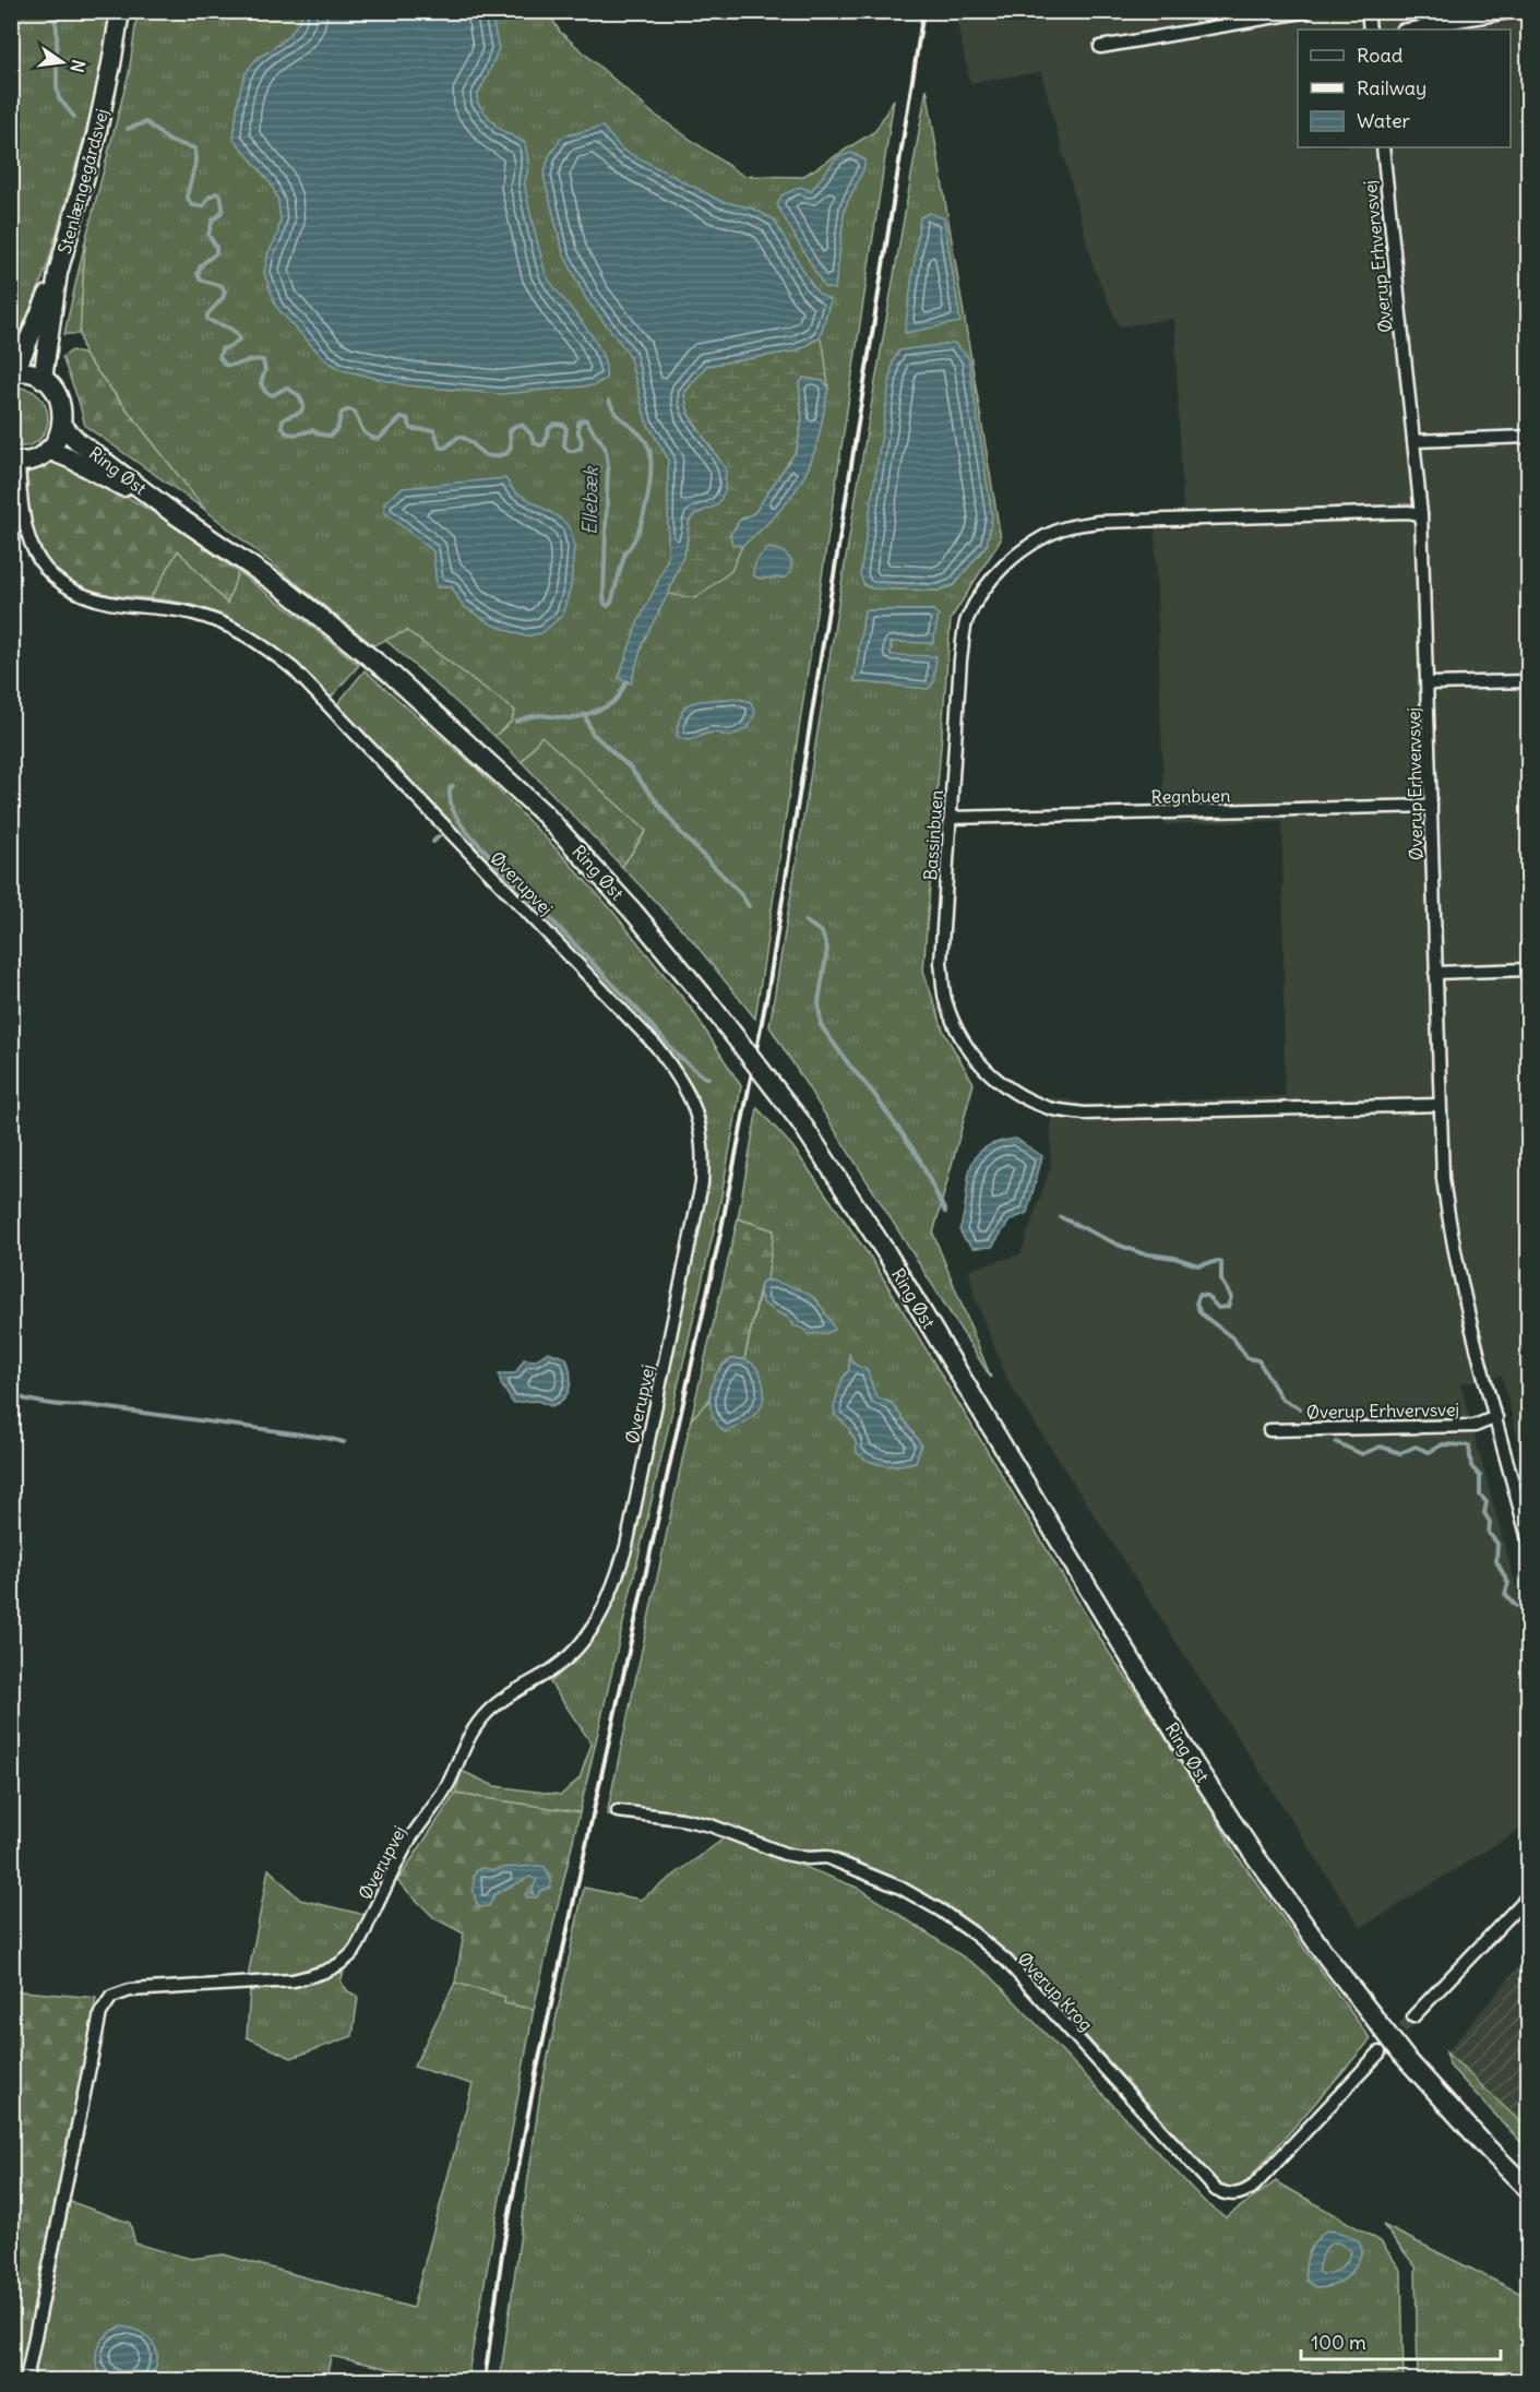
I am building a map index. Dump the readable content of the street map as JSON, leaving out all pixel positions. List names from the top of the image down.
{
  "streets": {
    "main road": ["Stenlængegårdsvej", "Ring Øst"],
    "street": [
      "Øverup Erhvervsvej",
      "Regnbuen",
      "Bassinbuen",
      "Øverupvej",
      "Øverup Krog"
    ]
  },
  "crossings": [
    ["Øverup Erhvervsvej", "Regnbuen"],
    ["Øverup Erhvervsvej", "Bassinbuen"],
    ["Regnbuen", "Bassinbuen"]
  ],
  "water": ["Ellebæk"],
  "legend": ["Road", "Railway", "Water"],
  "scale_bar": "100 m",
  "north": "right"
}
